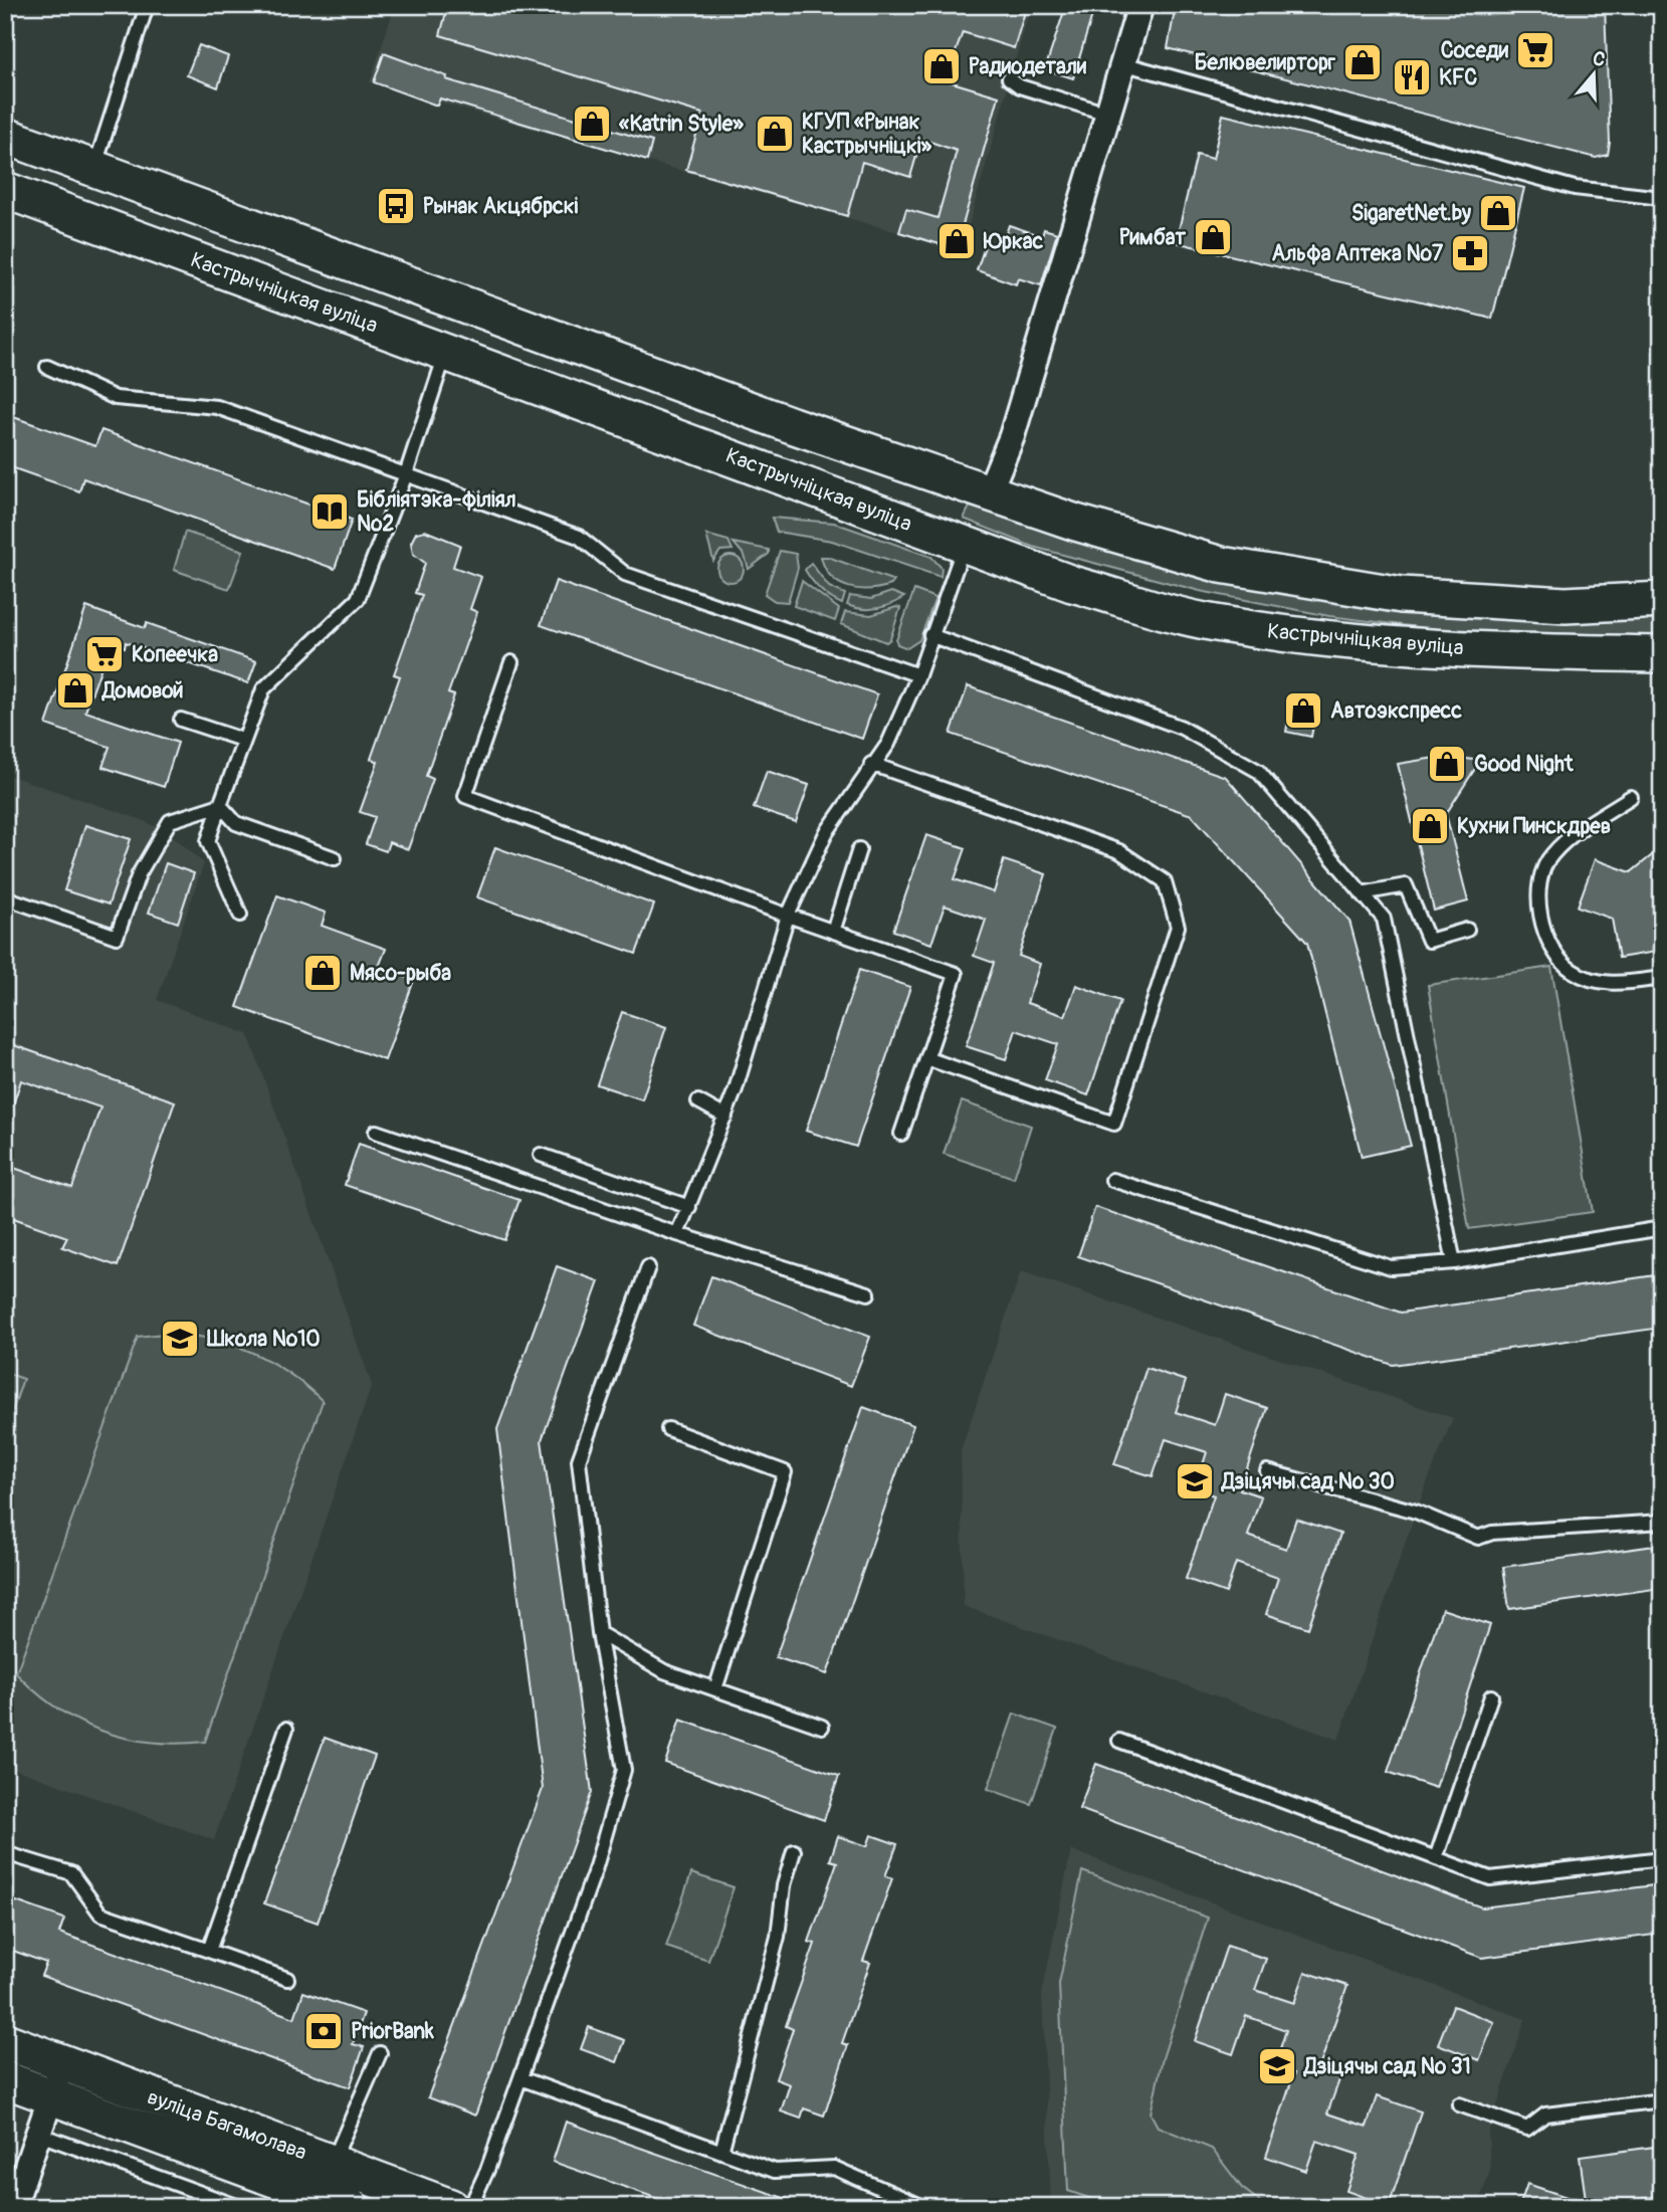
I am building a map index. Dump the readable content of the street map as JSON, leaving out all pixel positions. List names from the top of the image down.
{
  "streets": {
    "main road": ["Кастрычніцкая вуліца", "вуліца Багамолава"]
  },
  "places": {
    "supermarket": ["Соседи", "Копеечка"],
    "shop": [
      "Белювелирторг",
      "Радиодетали",
      "«Katrin Style»",
      "КГУП «Рынак Кастрычніцкі»",
      "SigaretNet.by",
      "Римбат",
      "Юркас",
      "Домовой",
      "Автоэкспресс",
      "Good Night",
      "Кухни Пинскдрев",
      "Мясо-рыба"
    ],
    "restaurant": ["KFC"],
    "bus stop": ["Рынак Акцябрскі"],
    "pharmacy": ["Альфа Аптека №7"],
    "library": ["Бібліятэка-філіял №2"],
    "school or university": ["Школа №10", "Дзіцячы сад № 30", "Дзіцячы сад № 31"],
    "bank": ["PriorBank"]
  },
  "north": "top"
}
